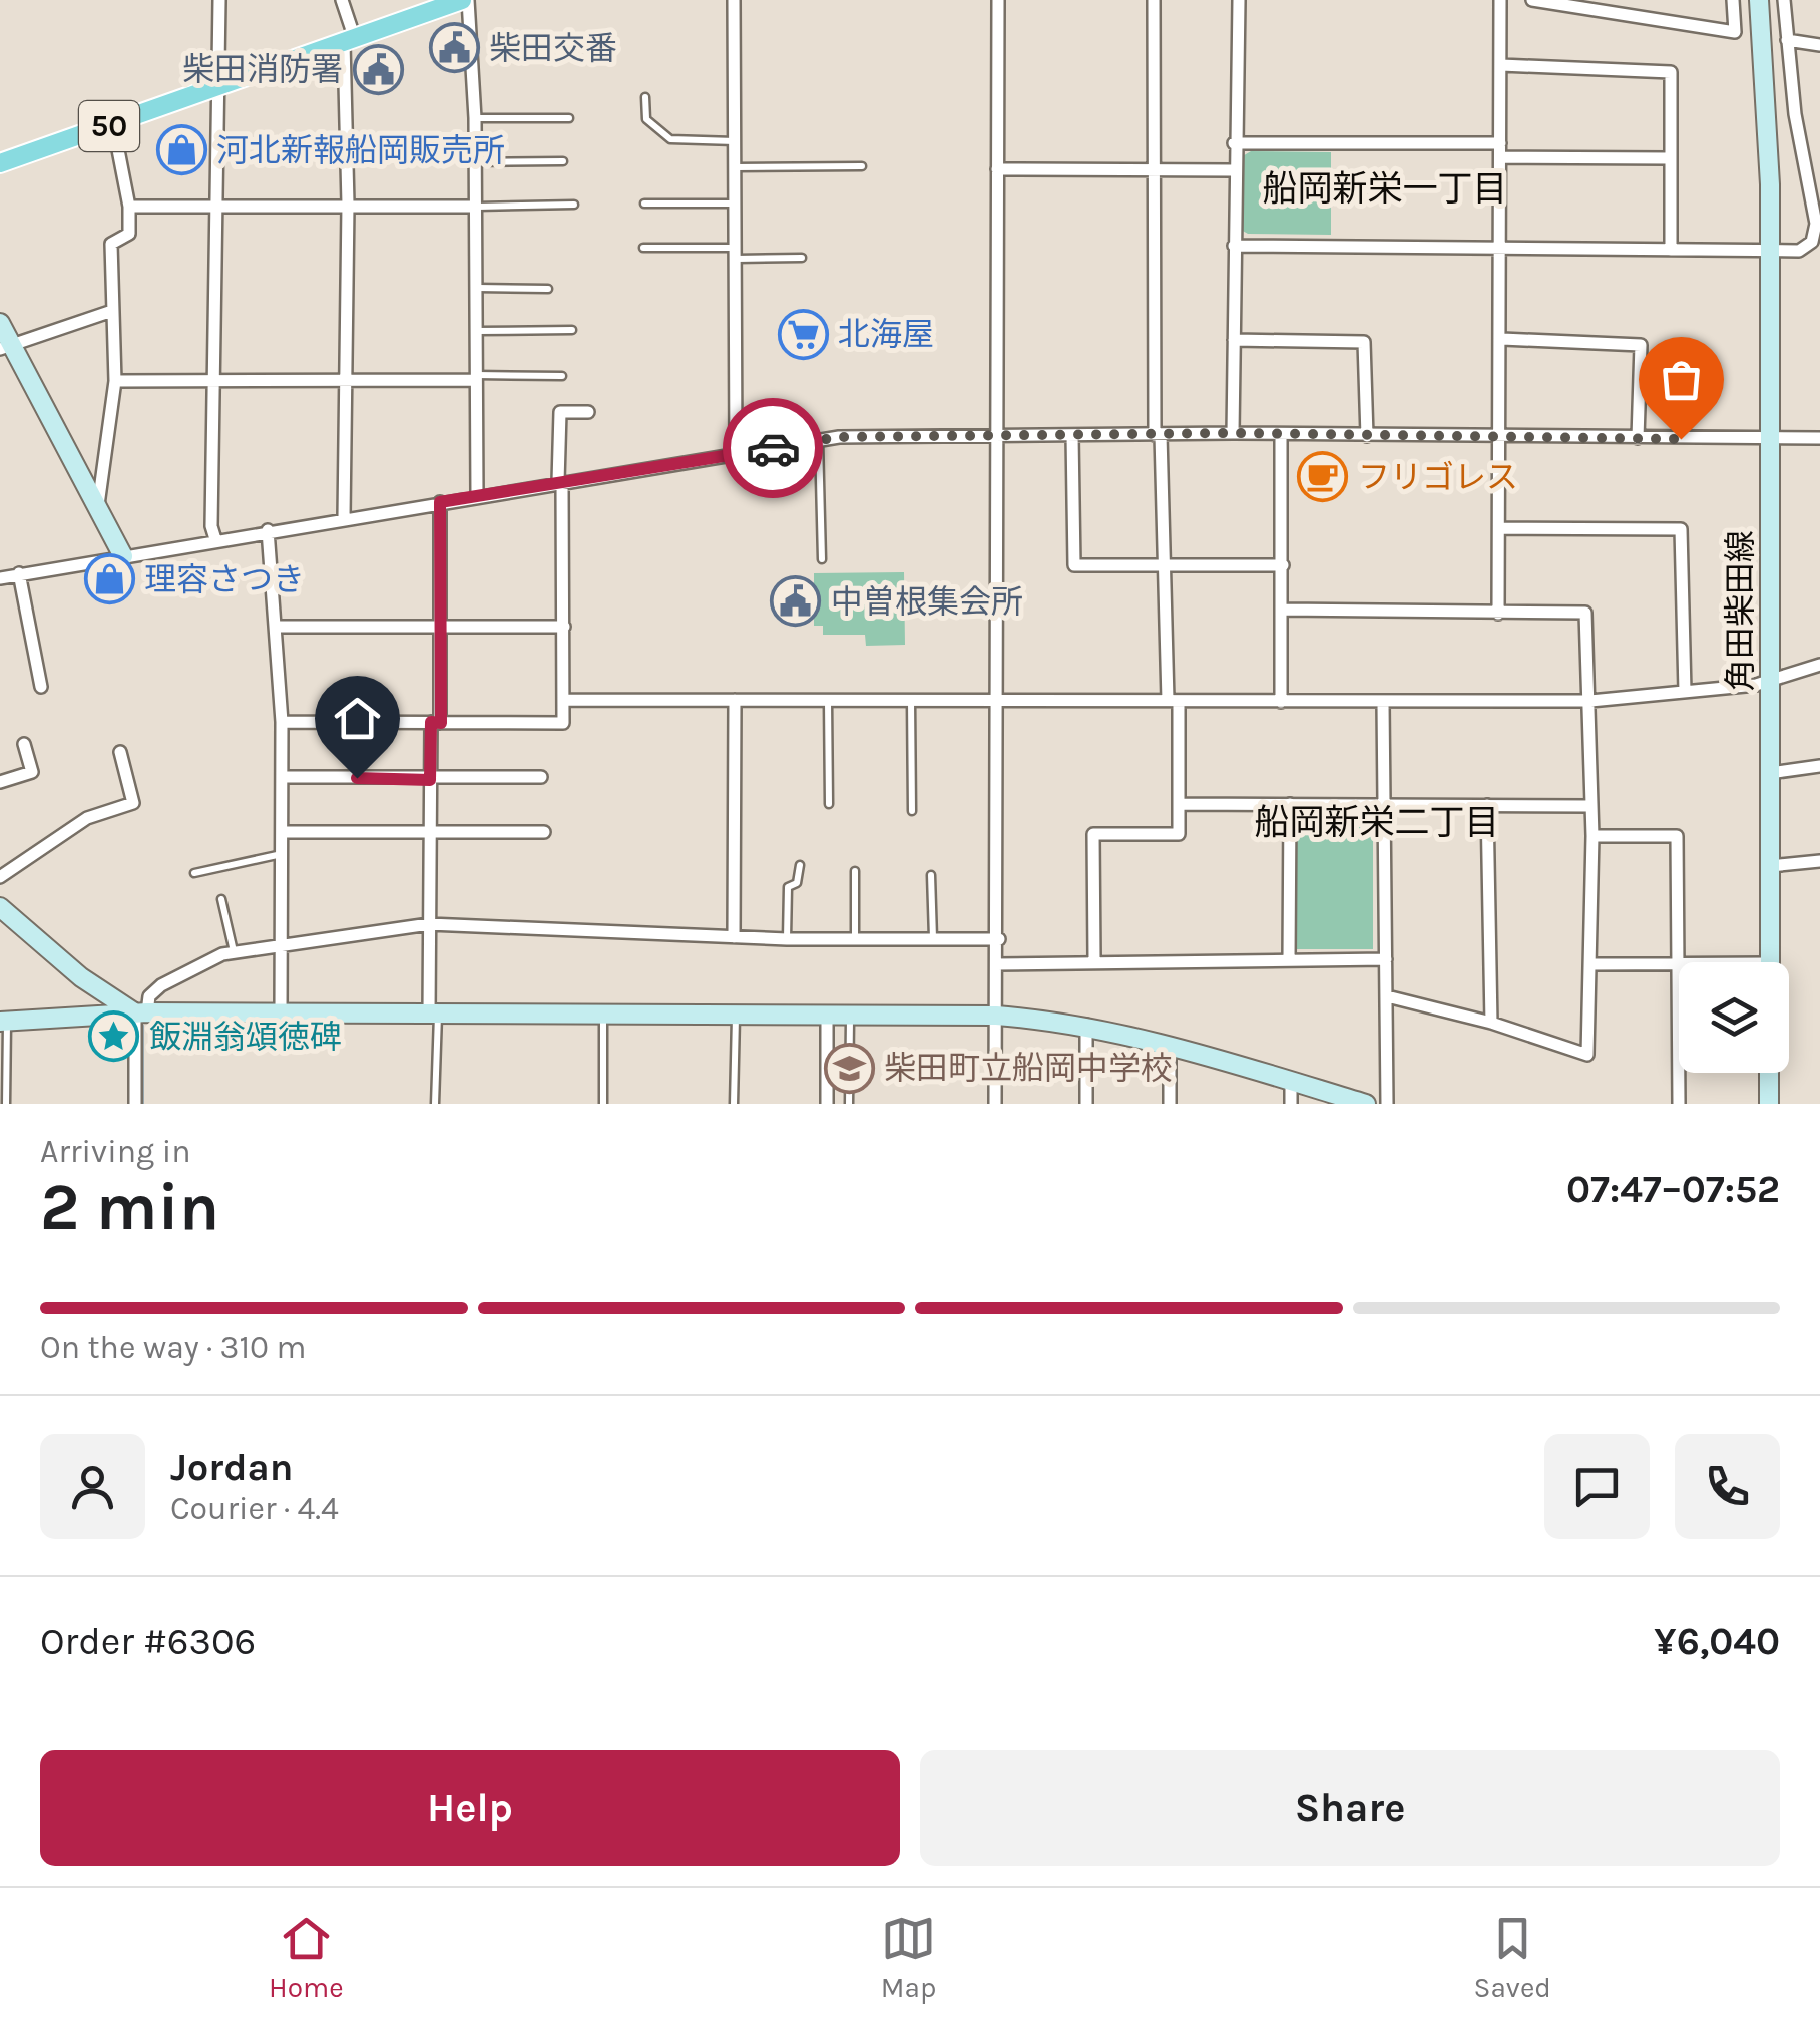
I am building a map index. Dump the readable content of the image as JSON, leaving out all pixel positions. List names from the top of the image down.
{
  "streets": {
    "main road": ["50"],
    "street": ["角田柴田線"]
  },
  "districts": ["船岡新栄一丁目", "船岡新栄二丁目"],
  "places": {
    "public building": ["柴田交番", "柴田消防署", "中曽根集会所"],
    "shop": ["河北新報船岡販売所", "理容さつき"],
    "supermarket": ["北海屋"],
    "cafe": ["フリゴレス"],
    "place": ["飯淵翁頌徳碑"],
    "school or university": ["柴田町立船岡中学校"]
  },
  "page": {
    "heading": ["2 min", "Arriving in", "07:47–07:52"],
    "panel": [
      "Jordan",
      "Courier · 4.4",
      "Order #6306",
      "¥6,040"
    ],
    "bar": "On the way · 310 m",
    "buttons": ["Help", "Share"],
    "tabs": ["Home", "Map", "Saved"]
  }
}
